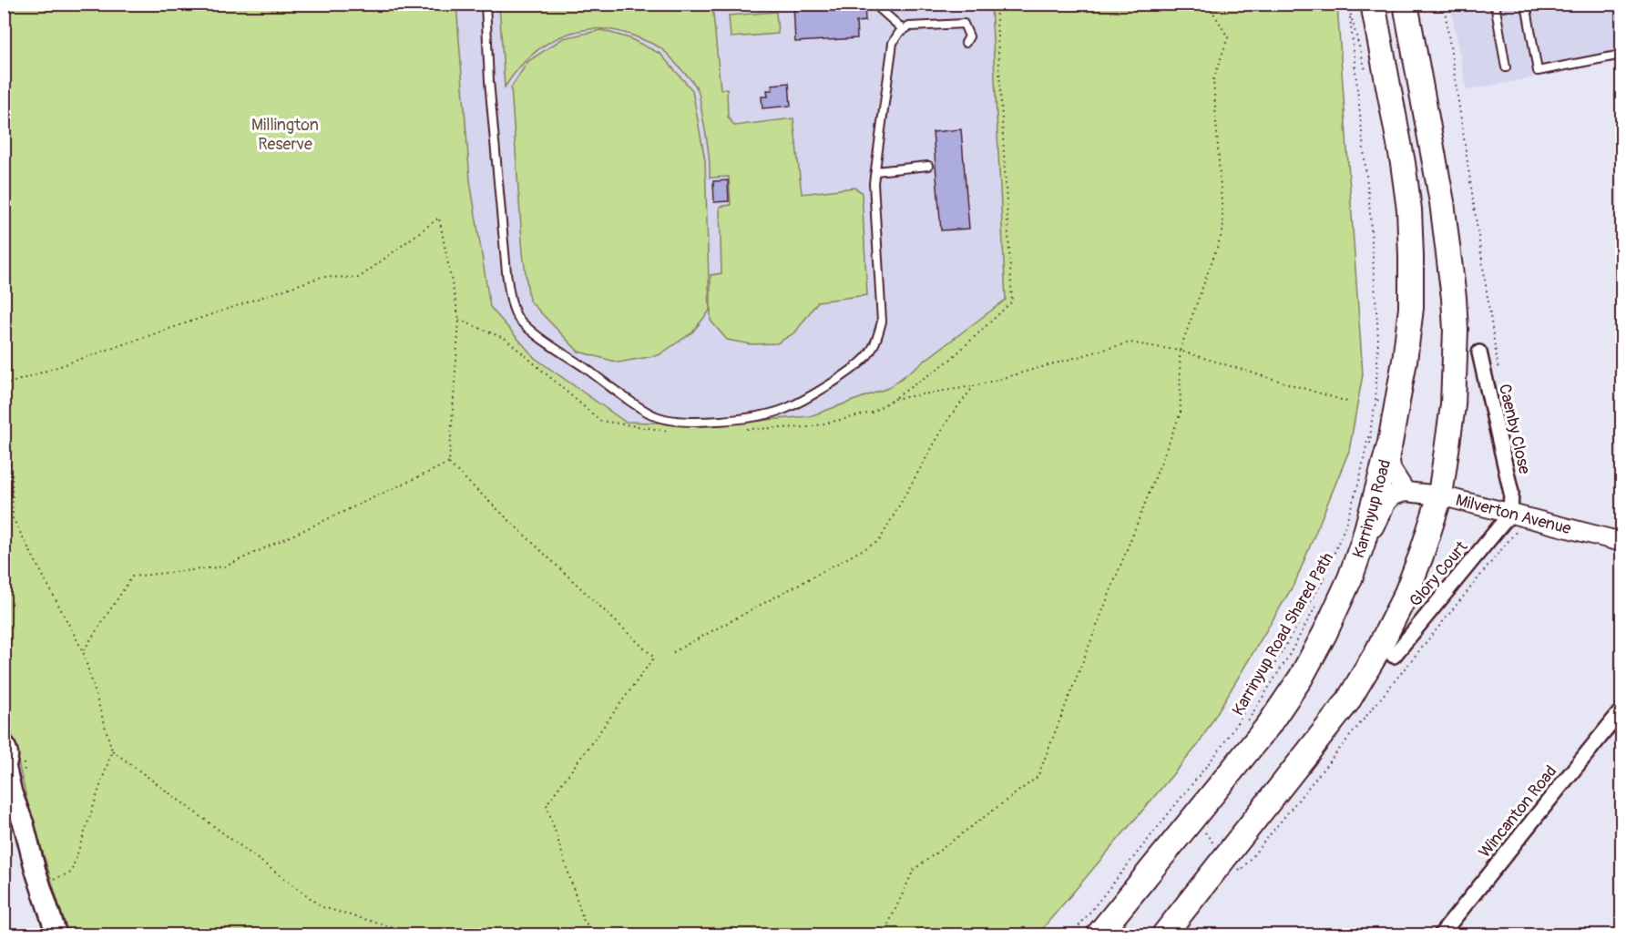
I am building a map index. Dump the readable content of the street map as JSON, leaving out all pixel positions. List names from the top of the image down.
{
  "streets": {
    "highway": ["Karrinyup Road"],
    "street": [
      "Caenby Close",
      "Milverton Avenue",
      "Glory Court",
      "Wincanton Road"
    ],
    "path": ["Karrinyup Road Shared Path"]
  },
  "crossings": [
    ["Caenby Close", "Milverton Avenue"],
    ["Caenby Close", "Glory Court"],
    ["Milverton Avenue", "Glory Court"]
  ],
  "parks": ["Millington Reserve"]
}
